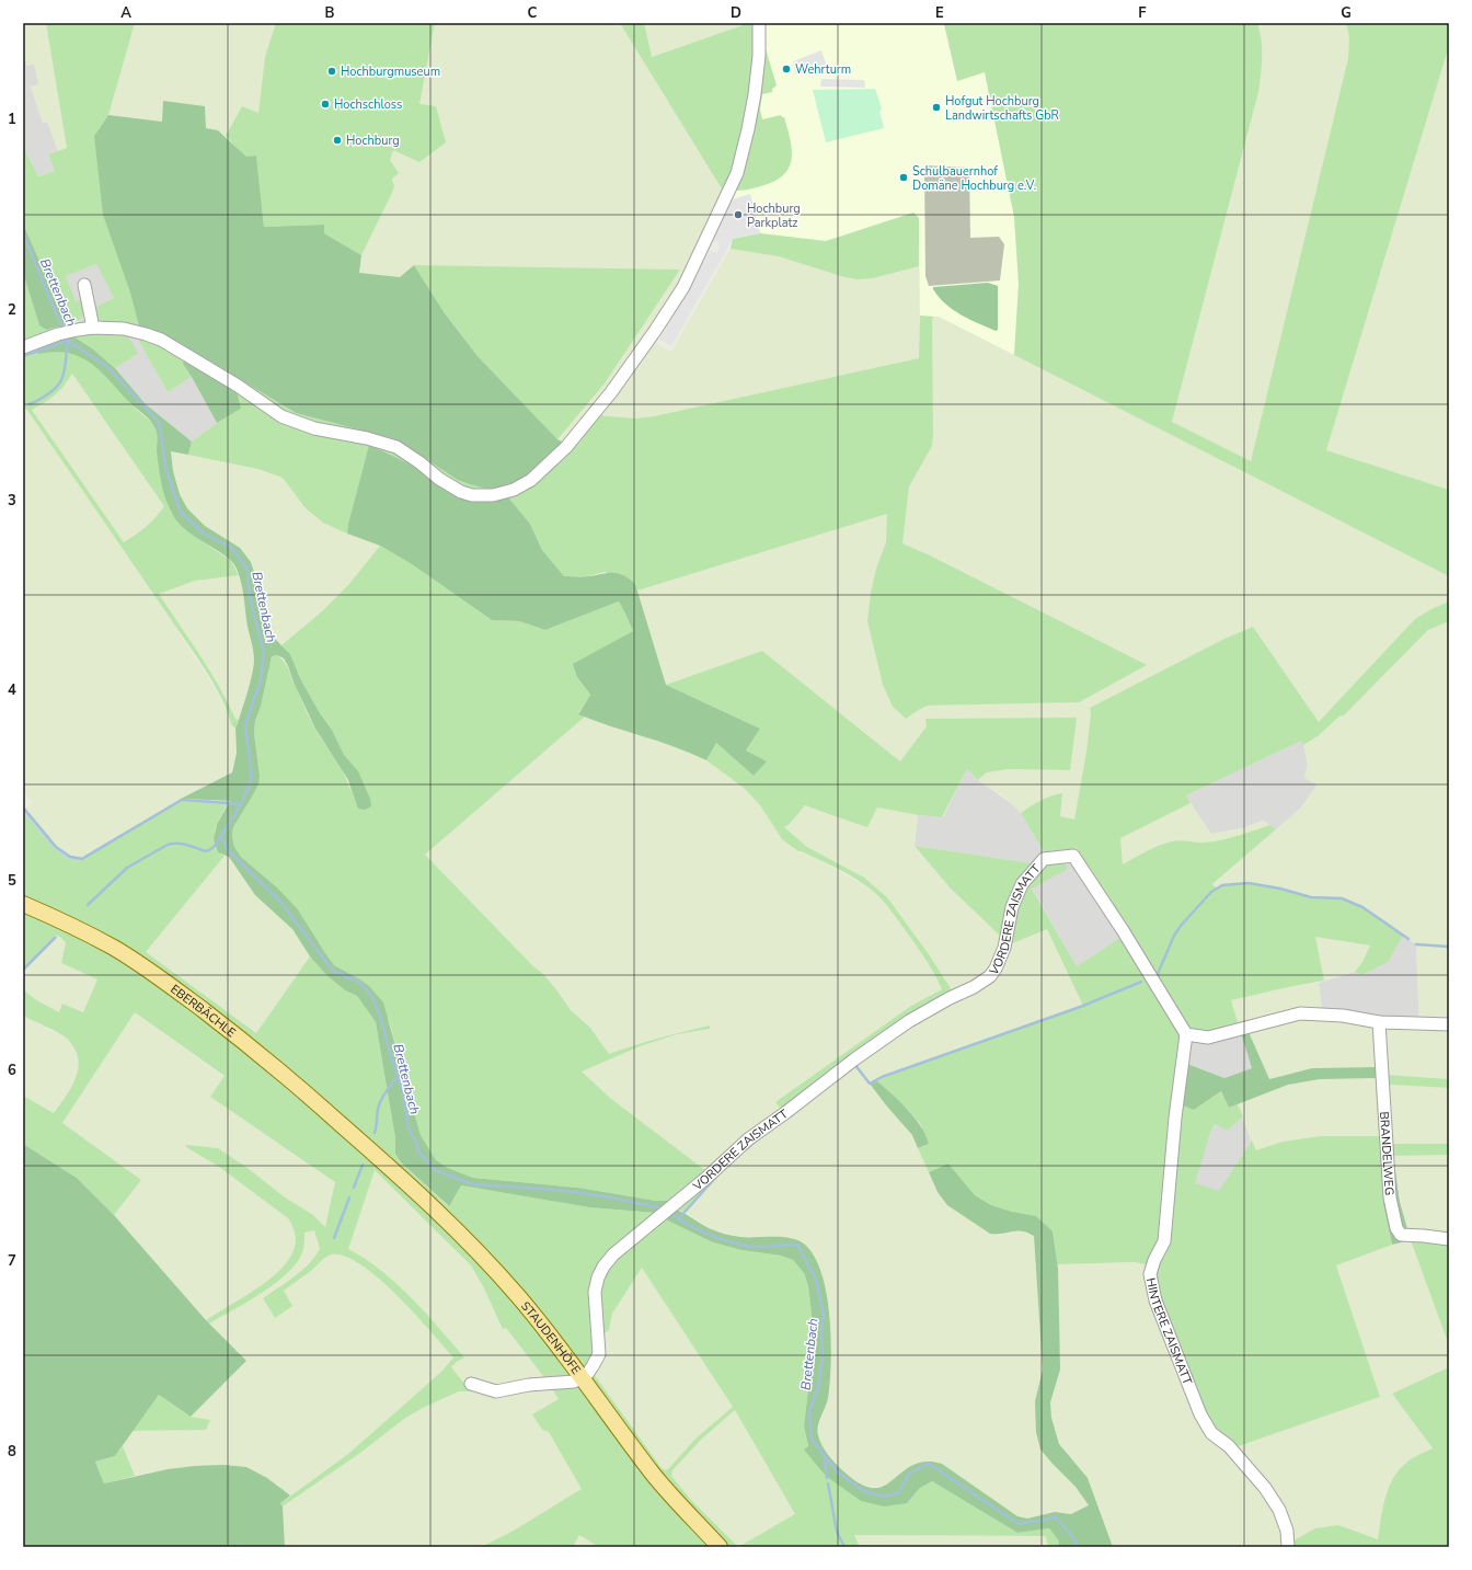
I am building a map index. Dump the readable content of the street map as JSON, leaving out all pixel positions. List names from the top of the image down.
{
  "streets": {
    "main road": ["EBERBÄCHLE", "STAUDENHÖFE"],
    "street": ["VORDERE ZAISMATT", "BRANDELWEG", "HINTERE ZAISMATT"]
  },
  "crossings": [
    ["VORDERE ZAISMATT", "HINTERE ZAISMATT"],
    ["VORDERE ZAISMATT", "STAUDENHÖFE"],
    ["EBERBÄCHLE", "STAUDENHÖFE"]
  ],
  "water": ["Brettenbach"],
  "places": [
    "Wehrturm",
    "Hochburgmuseum",
    "Hochschloss",
    "Hofgut Hochburg Landwirtschafts GbR",
    "Hochburg",
    "Schulbauernhof Domäne Hochburg e.V.",
    "Hochburg Parkplatz"
  ],
  "grid": {
    "columns": [
      "A",
      "B",
      "C",
      "D",
      "E",
      "F",
      "G"
    ],
    "rows": [
      "1",
      "2",
      "3",
      "4",
      "5",
      "6",
      "7",
      "8"
    ]
  }
}
